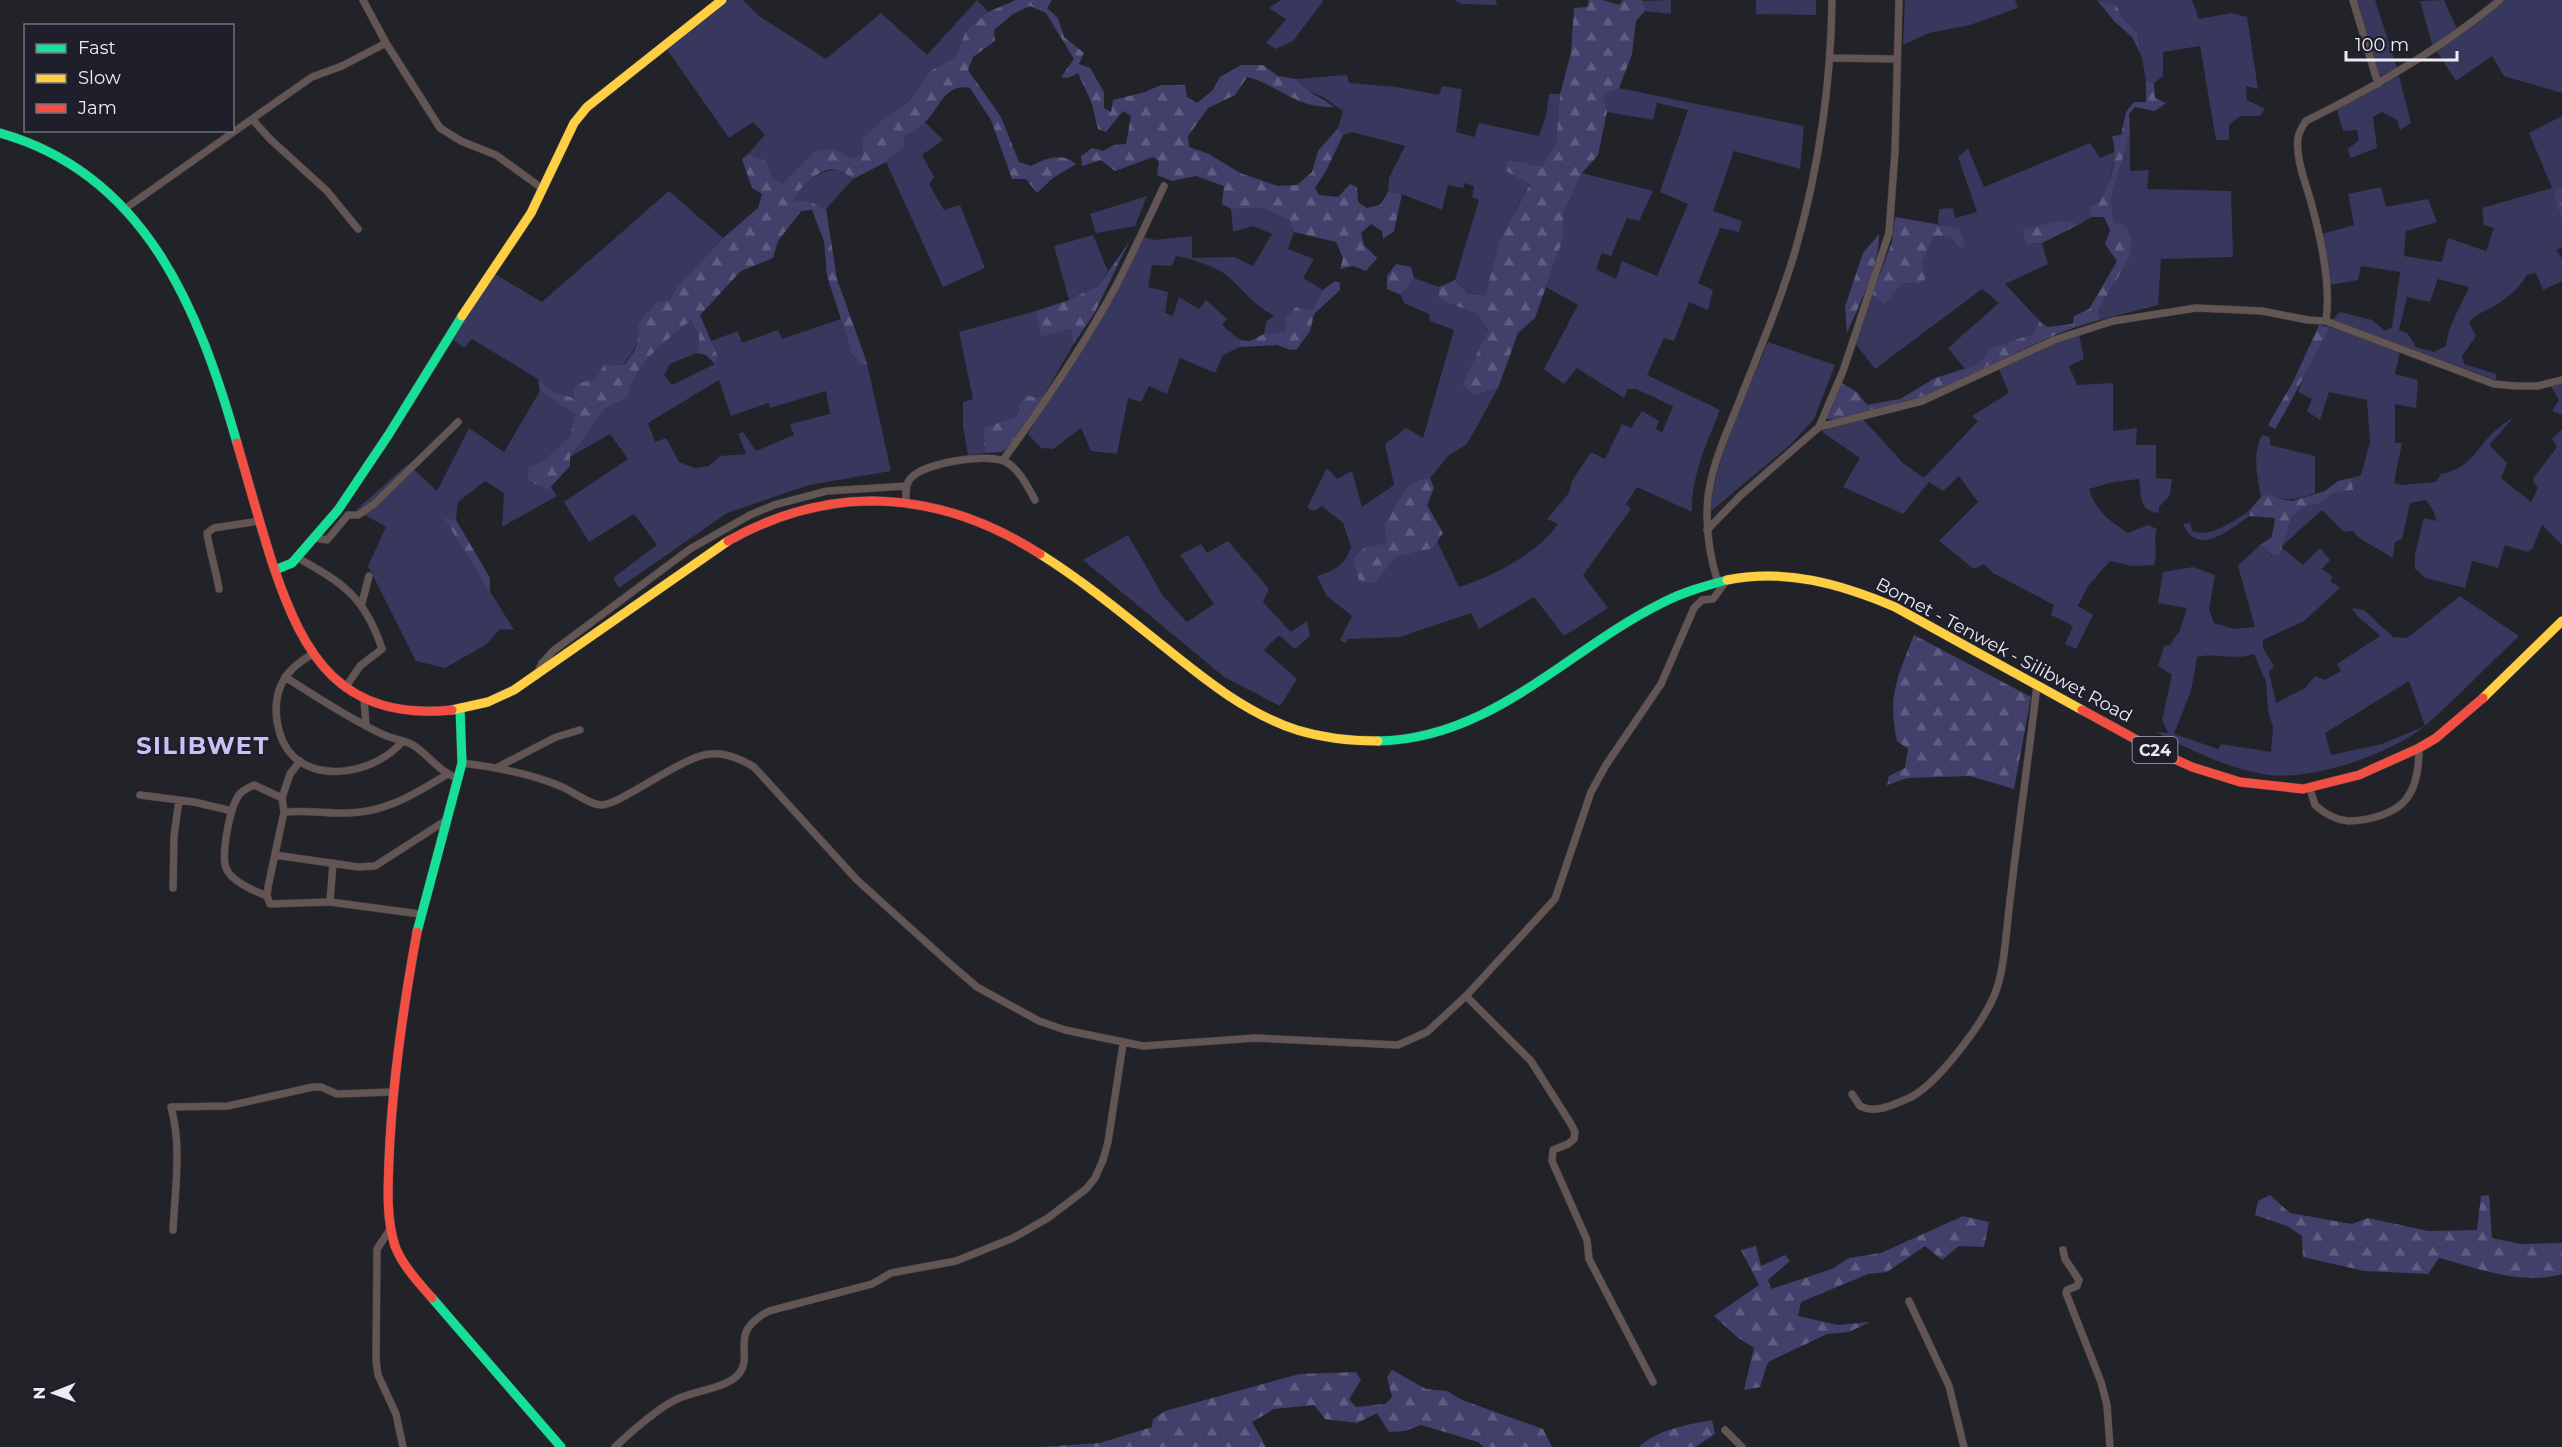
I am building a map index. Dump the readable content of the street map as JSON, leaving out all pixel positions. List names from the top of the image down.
{
  "streets": {
    "main road": ["Bomet - Tenwek - Silibwet Road", "C24"]
  },
  "crossings": [
    ["Bomet - Tenwek - Silibwet Road", "C24"]
  ],
  "districts": ["SILIBWET"],
  "legend": ["Fast", "Slow", "Jam"],
  "scale_bar": "100 m",
  "north": "left"
}
